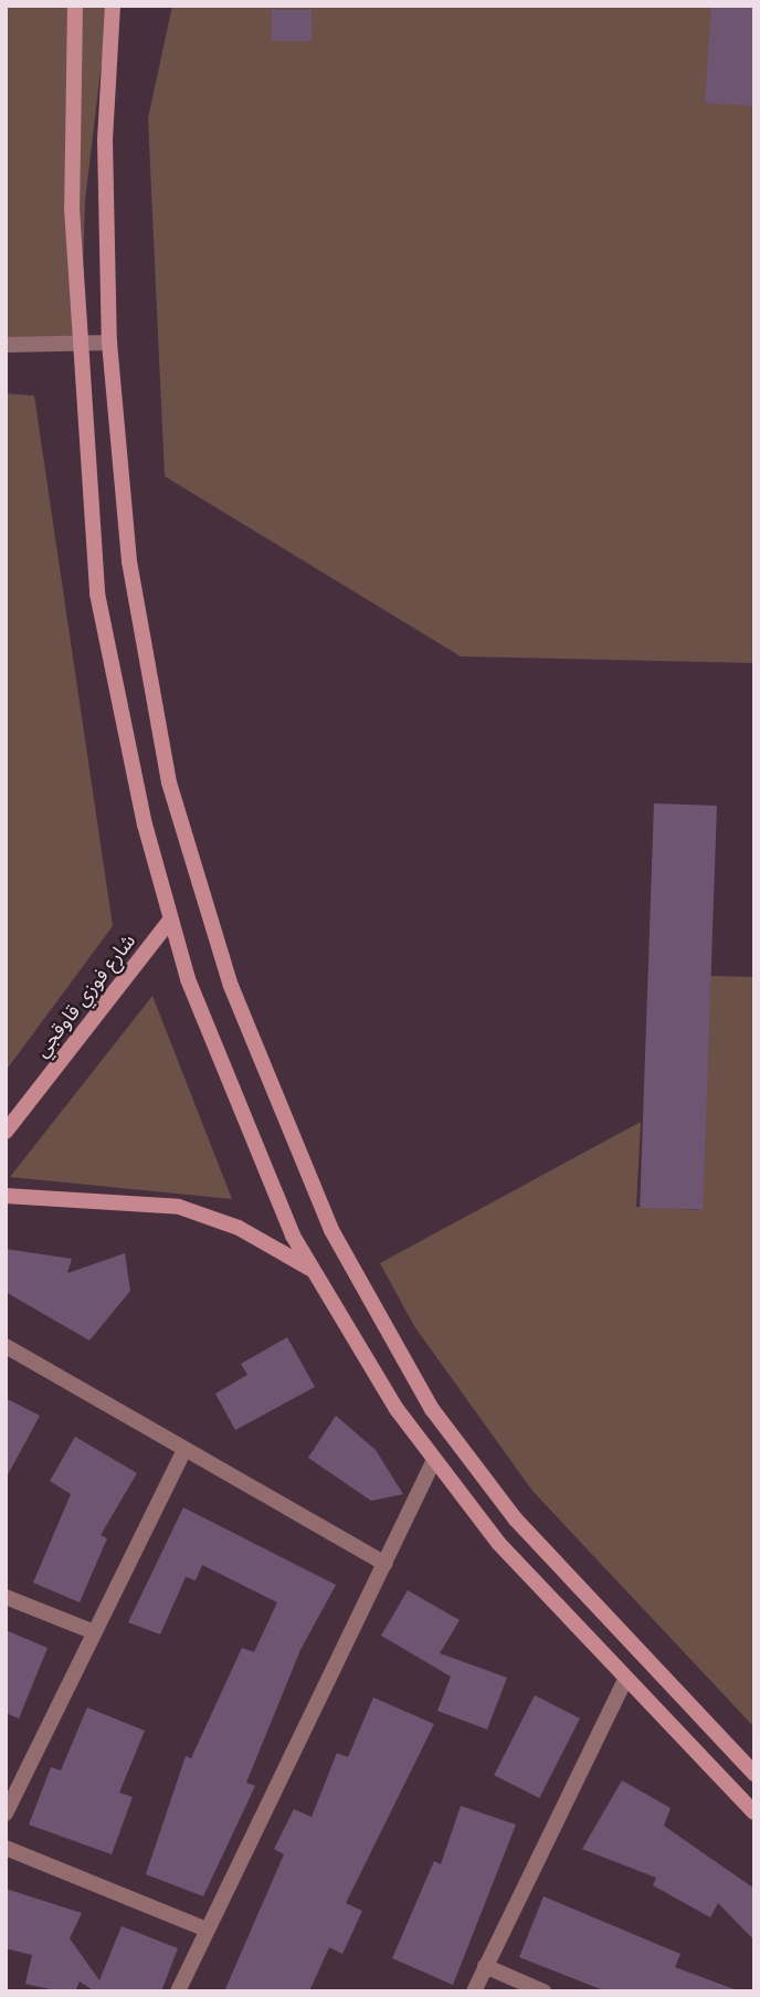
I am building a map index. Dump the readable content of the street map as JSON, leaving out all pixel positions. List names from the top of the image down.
{
  "streets": {
    "street": ["شارع فوزي قاوقجي"]
  }
}
